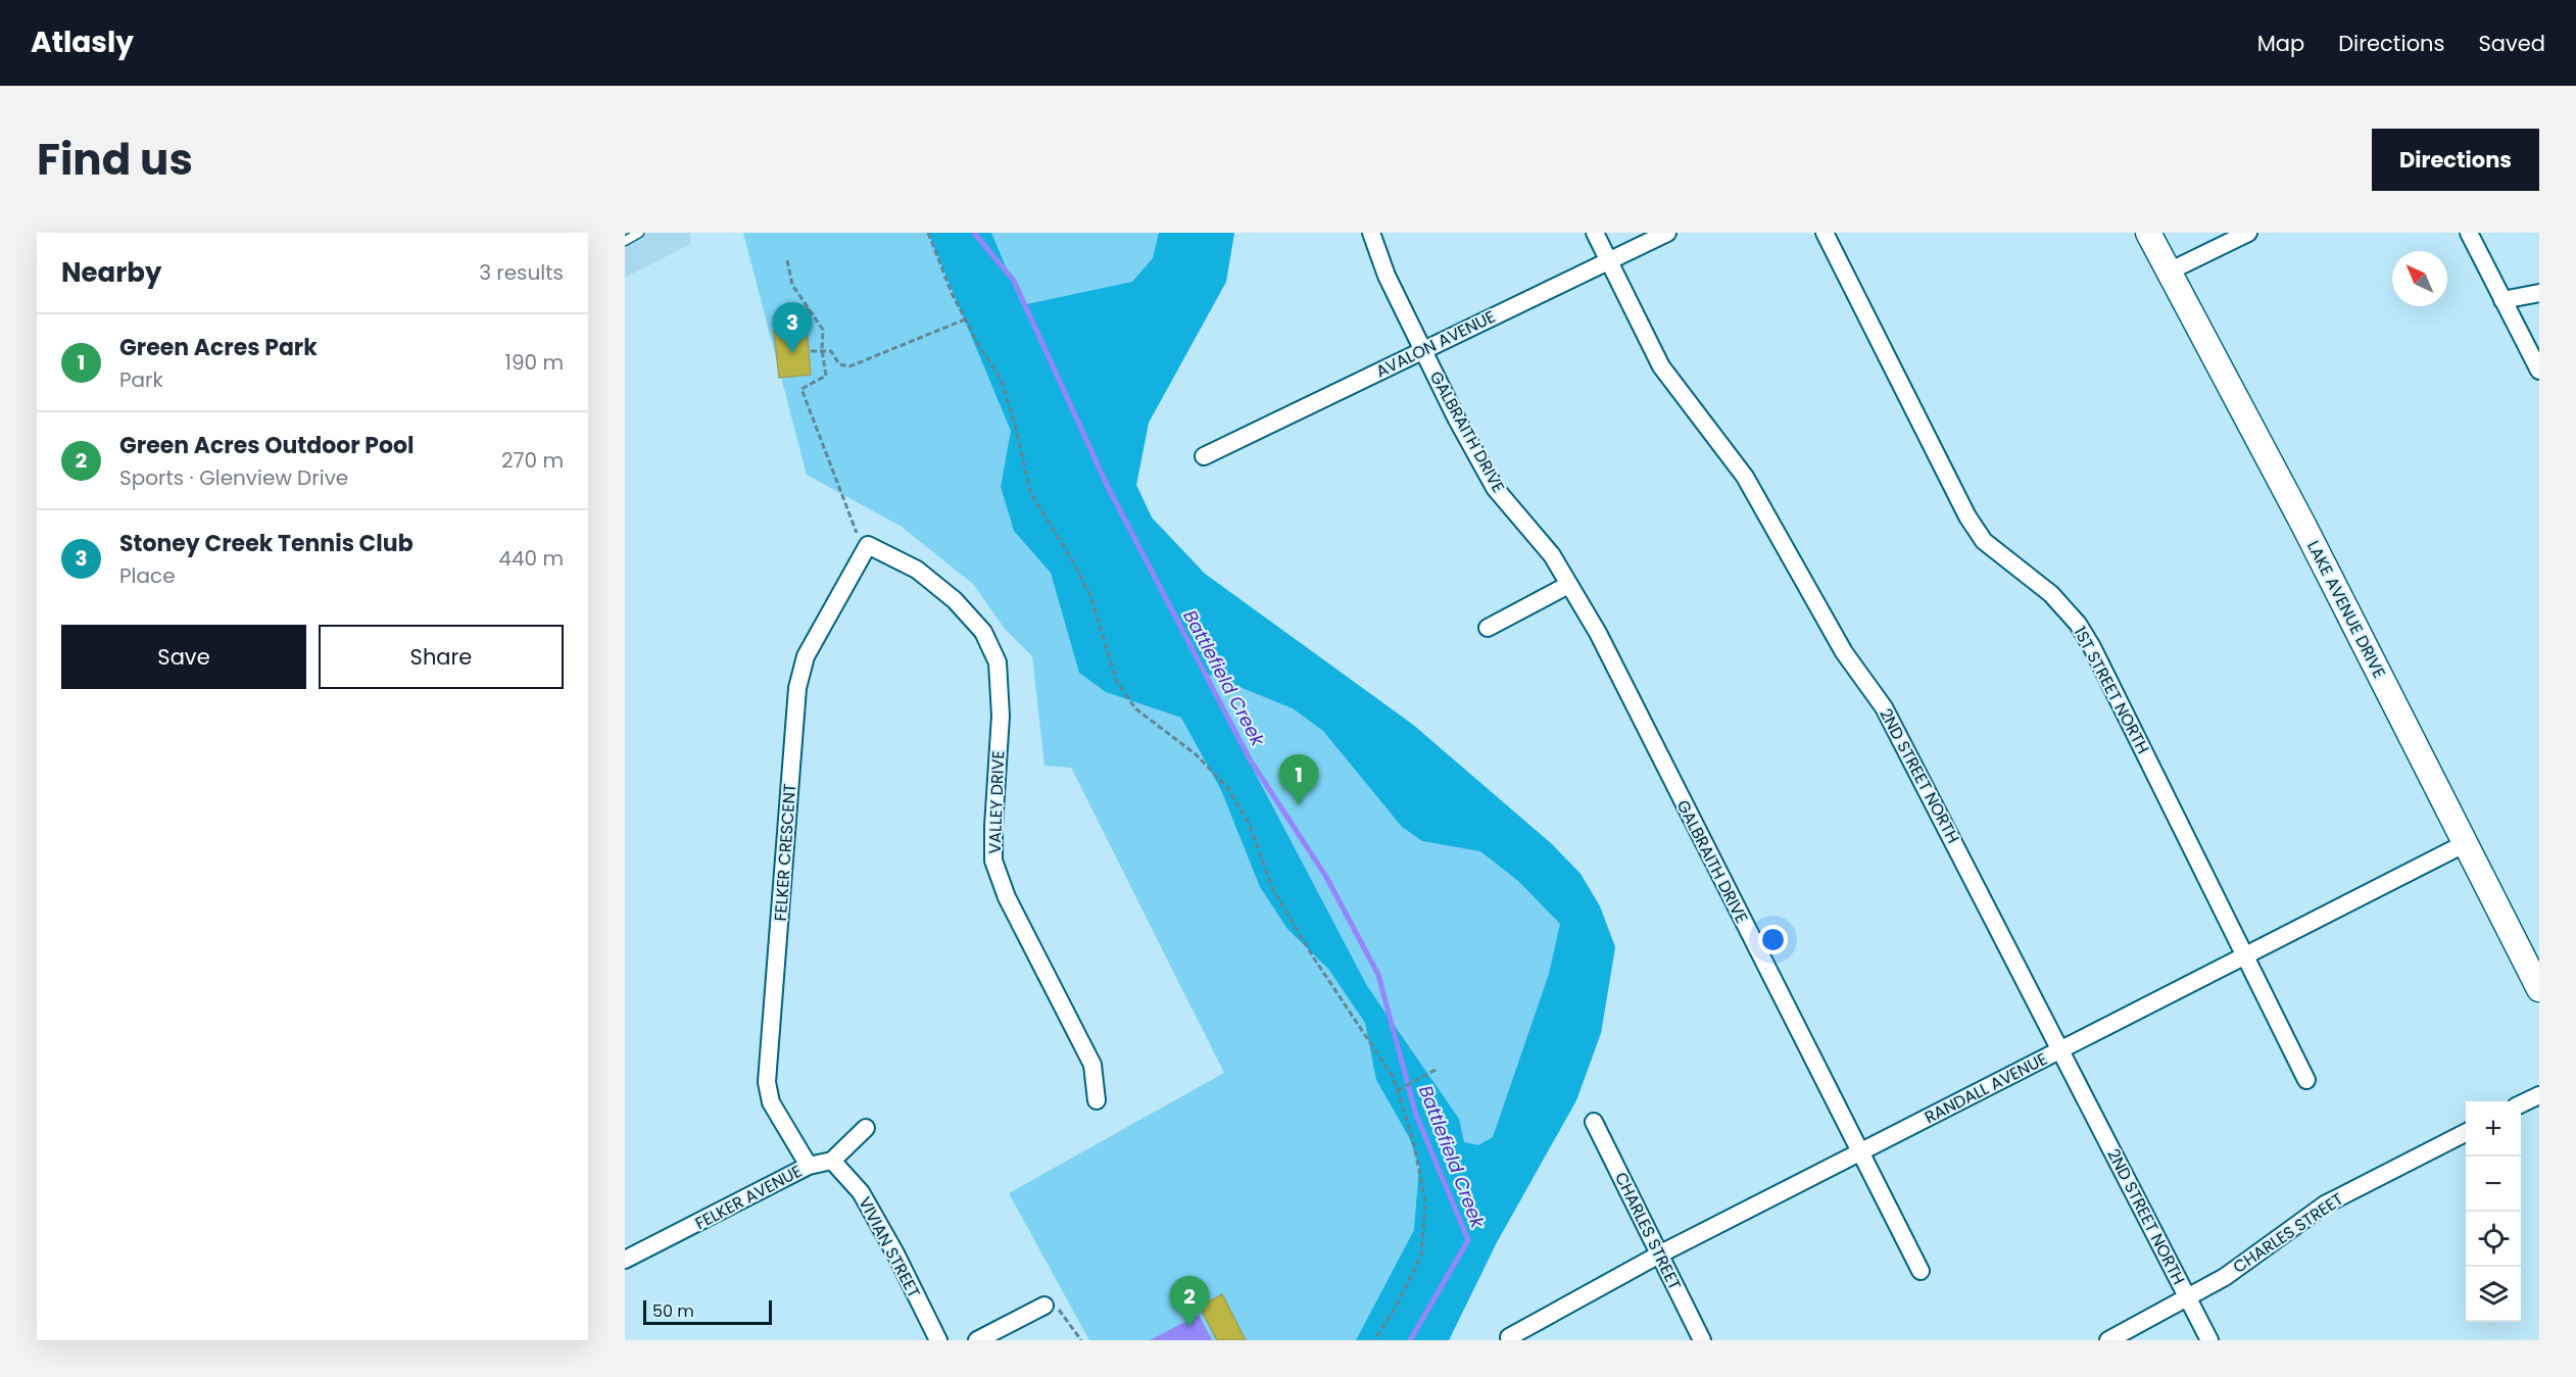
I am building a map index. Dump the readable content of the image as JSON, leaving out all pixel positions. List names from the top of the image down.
{
  "streets": {
    "street": [
      "AVALON AVENUE",
      "GALBRAITH DRIVE",
      "LAKE AVENUE DRIVE",
      "1ST STREET NORTH",
      "2ND STREET NORTH",
      "VALLEY DRIVE",
      "FELKER CRESCENT",
      "RANDALL AVENUE",
      "FELKER AVENUE",
      "CHARLES STREET",
      "VIVIAN STREET"
    ]
  },
  "crossings": [
    ["AVALON AVENUE", "GALBRAITH DRIVE"],
    ["AVALON AVENUE", "2ND STREET NORTH"],
    ["GALBRAITH DRIVE", "RANDALL AVENUE"],
    ["LAKE AVENUE DRIVE", "RANDALL AVENUE"],
    ["1ST STREET NORTH", "RANDALL AVENUE"],
    ["2ND STREET NORTH", "RANDALL AVENUE"],
    ["2ND STREET NORTH", "CHARLES STREET"],
    ["VALLEY DRIVE", "FELKER CRESCENT"],
    ["FELKER CRESCENT", "FELKER AVENUE"],
    ["RANDALL AVENUE", "CHARLES STREET"],
    ["FELKER AVENUE", "VIVIAN STREET"]
  ],
  "water": ["Battlefield Creek"],
  "scale_bar": "50 m",
  "north": "top left",
  "page": {
    "header": "Atlasly",
    "nav": ["Map", "Directions", "Saved"],
    "title": "Find us",
    "buttons": [
      "Directions",
      ["Save", "Share"]
    ],
    "heading": ["Nearby", "3 results"],
    "pins": ["3", "1", "2"],
    "list": [
      {
        "mark": "1",
        "name": "Green Acres Park",
        "note": "Park",
        "value": "190 m"
      },
      {
        "mark": "2",
        "name": "Green Acres Outdoor Pool",
        "note": "Sports · Glenview Drive",
        "value": "270 m"
      },
      {
        "mark": "3",
        "name": "Stoney Creek Tennis Club",
        "note": "Place",
        "value": "440 m"
      }
    ],
    "map_buttons": ["+", "−"],
    "scale": "50 m"
  }
}
